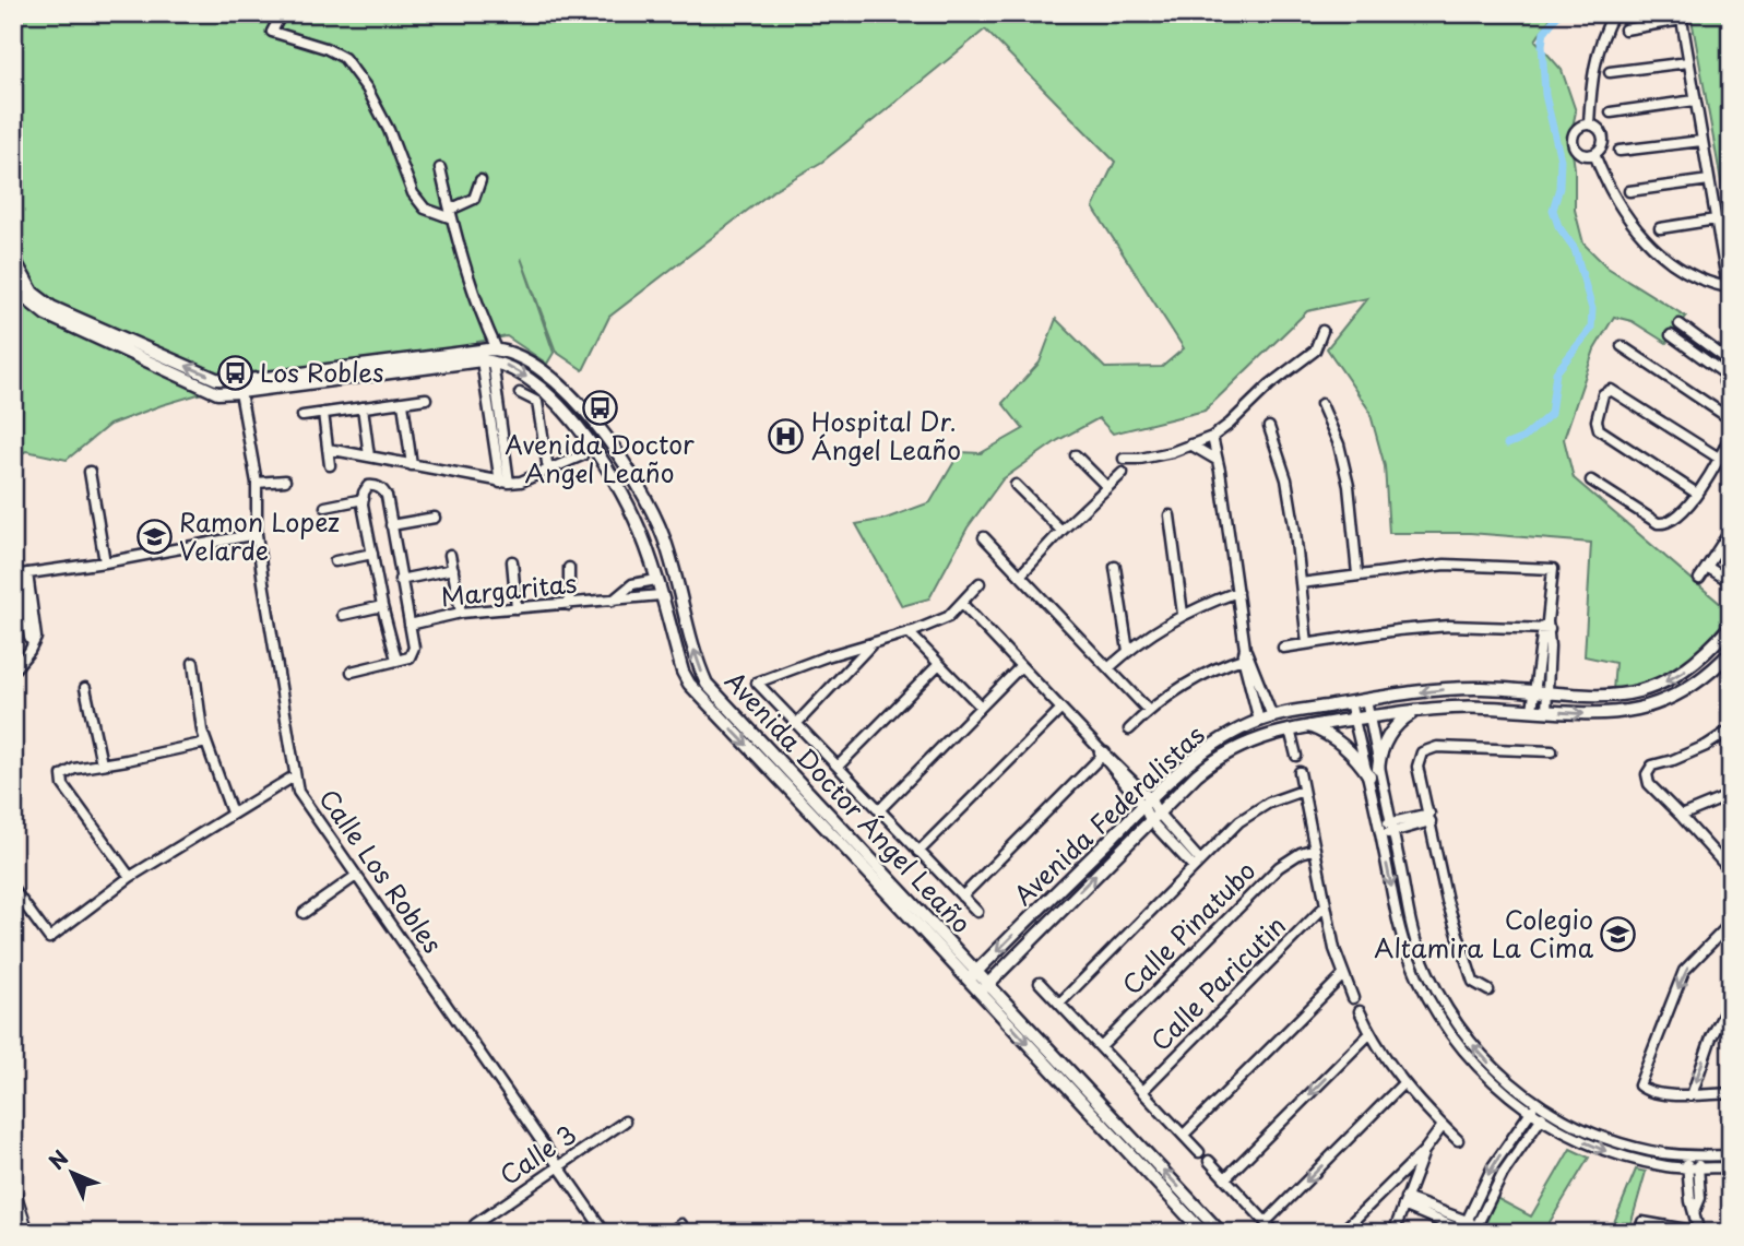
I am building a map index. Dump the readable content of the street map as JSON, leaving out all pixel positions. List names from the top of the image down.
{
  "streets": {
    "street": [
      "Margaritas",
      "Avenida Doctor Ángel Leaño",
      "Avenida Federalistas",
      "Calle Los Robles",
      "Calle Pinatubo",
      "Calle Paricutin",
      "Calle 3"
    ]
  },
  "crossings": [
    ["Margaritas", "Avenida Doctor Ángel Leaño"],
    ["Avenida Doctor Ángel Leaño", "Avenida Federalistas"],
    ["Calle Los Robles", "Calle 3"]
  ],
  "places": {
    "bus stop": ["Los Robles", "Avenida Doctor Angel Leaño"],
    "hospital": ["Hospital Dr. Ángel Leaño"],
    "school or university": ["Ramon Lopez Velarde", "Colegio Altamira La Cima"]
  },
  "north": "top left"
}
